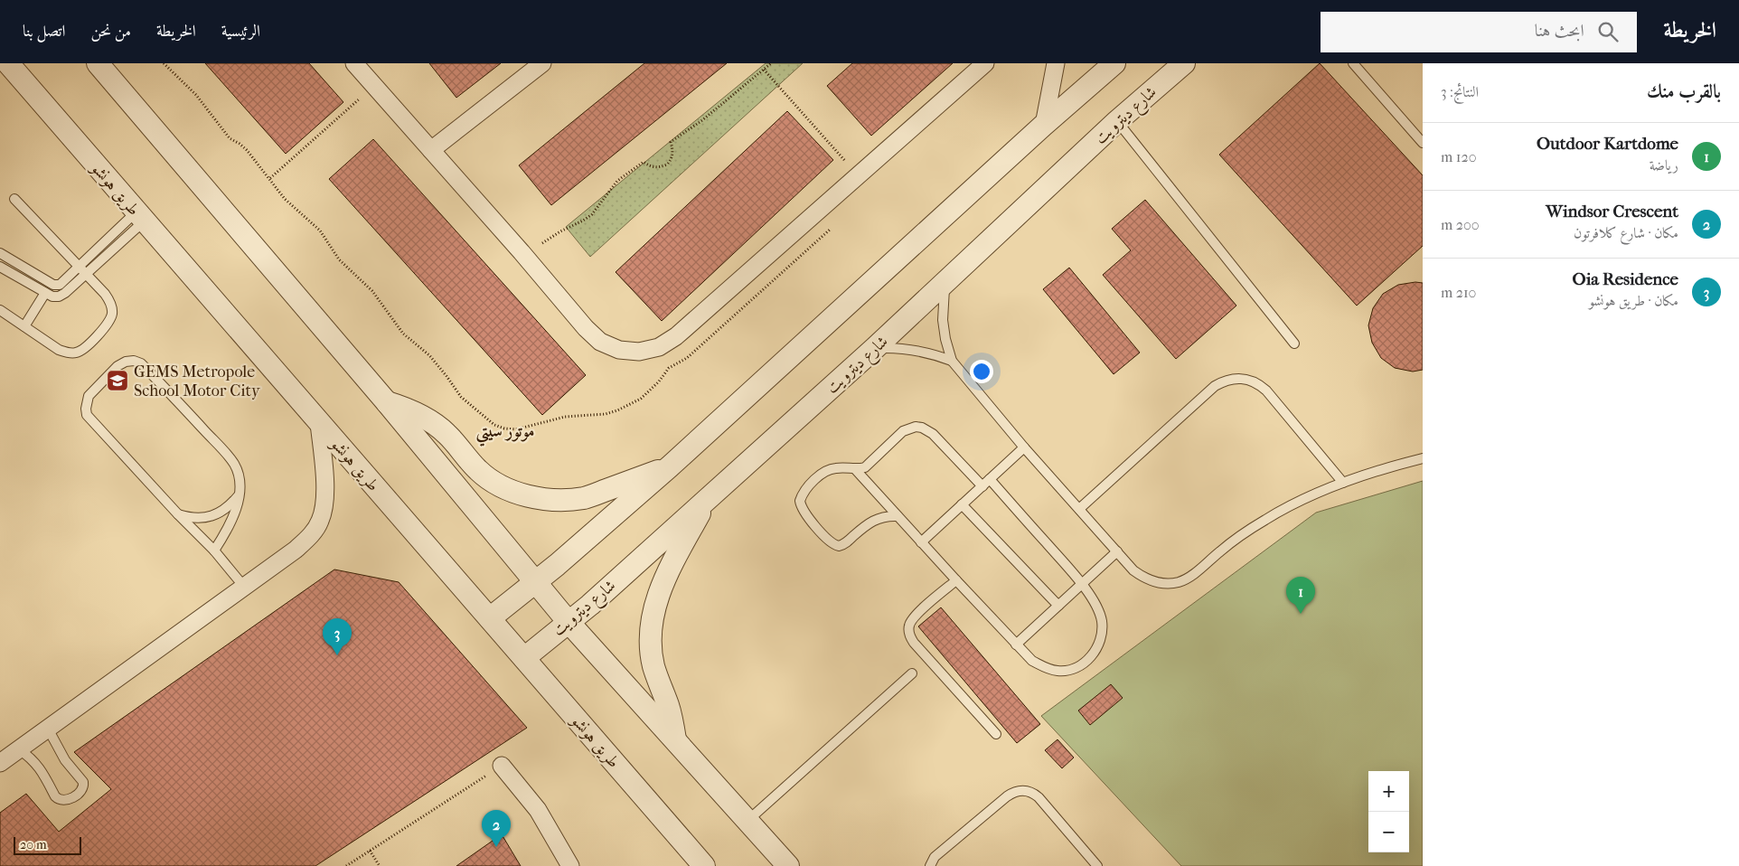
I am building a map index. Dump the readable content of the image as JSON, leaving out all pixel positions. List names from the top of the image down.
{
  "streets": {
    "street": ["شارع ديترويت", "طريق هونشو"]
  },
  "crossings": [
    ["شارع ديترويت", "طريق هونشو"]
  ],
  "districts": ["موتور سيتي"],
  "places": {
    "school or university": ["GEMS Metropole School Motor City"]
  },
  "scale_bar": "20 m",
  "page": {
    "header": "الخريطة",
    "search": "ابحث هنا",
    "nav": [
      "الرئيسية",
      "الخريطة",
      "من نحن",
      "اتصل بنا"
    ],
    "heading": ["بالقرب منك", "النتائج: 3"],
    "list": [
      {
        "mark": "1",
        "name": "Outdoor Kartdome",
        "note": "رياضة",
        "value": "120 m"
      },
      {
        "mark": "2",
        "name": "Windsor Crescent",
        "note": "مكان · شارع كلافرتون",
        "value": "200 m"
      },
      {
        "mark": "3",
        "name": "Oia Residence",
        "note": "مكان · طريق هونشو",
        "value": "210 m"
      }
    ],
    "pins": ["1", "3", "2"],
    "map_buttons": ["+", "−"],
    "scale": "20 m"
  }
}
